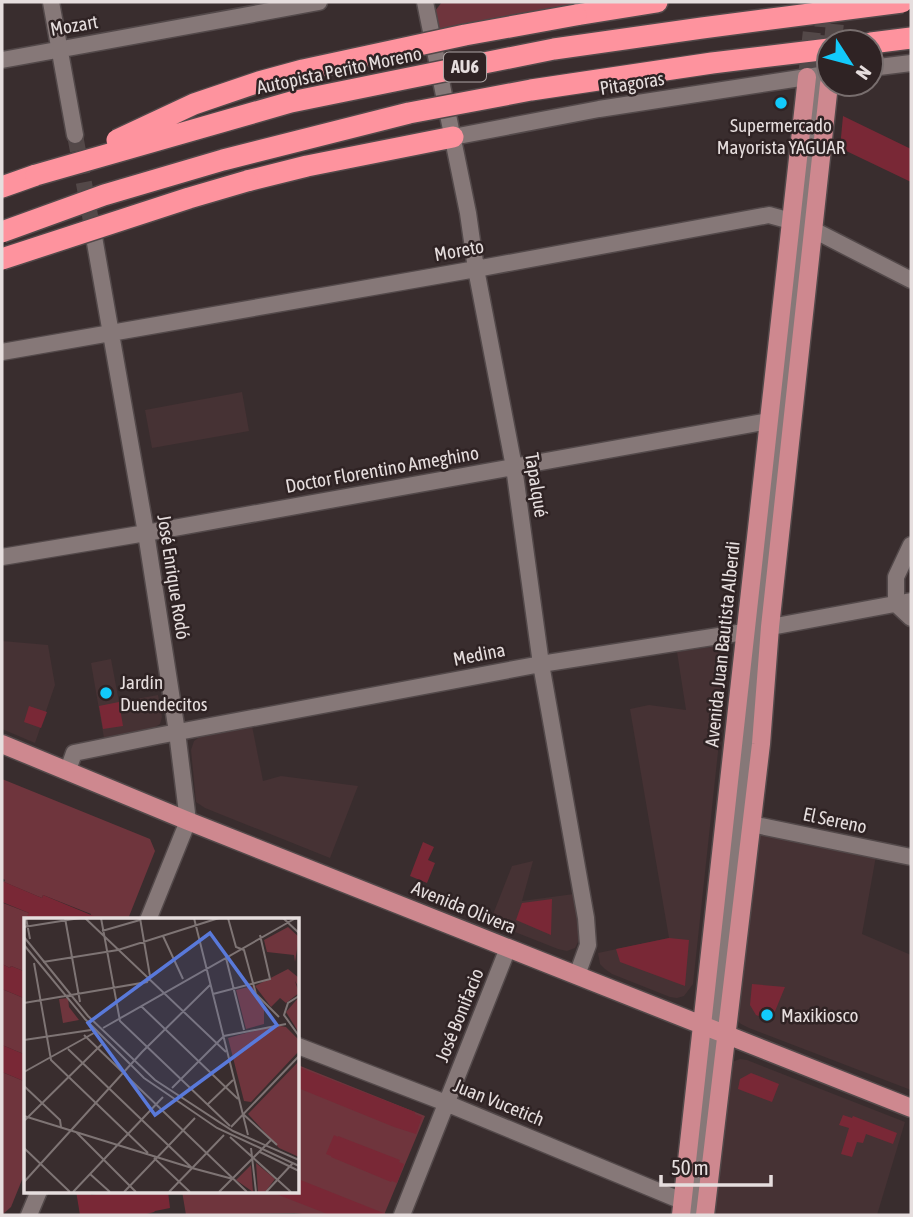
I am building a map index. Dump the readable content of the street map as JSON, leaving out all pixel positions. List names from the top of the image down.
{
  "streets": {
    "highway": ["AU6", "Autopista Perito Moreno"],
    "main road": ["Avenida Juan Bautista Alberdi", "Avenida Olivera"],
    "street": [
      "Mozart",
      "Pitagoras",
      "Moreto",
      "Doctor Florentino Ameghino",
      "Tapalqué",
      "José Enrique Rodó",
      "Medina",
      "El Sereno",
      "José Bonifacio",
      "Juan Vucetich"
    ]
  },
  "crossings": [
    ["Pitagoras", "Tapalqué"],
    ["Moreto", "Tapalqué"],
    ["Moreto", "José Enrique Rodó"],
    ["Moreto", "Avenida Juan Bautista Alberdi"],
    ["Doctor Florentino Ameghino", "Tapalqué"],
    ["Doctor Florentino Ameghino", "José Enrique Rodó"],
    ["Doctor Florentino Ameghino", "Avenida Juan Bautista Alberdi"],
    ["Tapalqué", "Medina"],
    ["Tapalqué", "Avenida Olivera"],
    ["José Enrique Rodó", "Medina"],
    ["José Enrique Rodó", "Avenida Olivera"],
    ["Avenida Juan Bautista Alberdi", "Medina"],
    ["Avenida Juan Bautista Alberdi", "El Sereno"],
    ["Avenida Juan Bautista Alberdi", "Avenida Olivera"],
    ["Avenida Juan Bautista Alberdi", "Juan Vucetich"],
    ["Medina", "Avenida Olivera"],
    ["Avenida Olivera", "José Bonifacio"],
    ["José Bonifacio", "Juan Vucetich"]
  ],
  "places": ["Supermercado Mayorista YAGUAR", "Jardín Duendecitos", "Maxikiosco"],
  "scale_bar": "50 m",
  "north": "bottom right"
}
